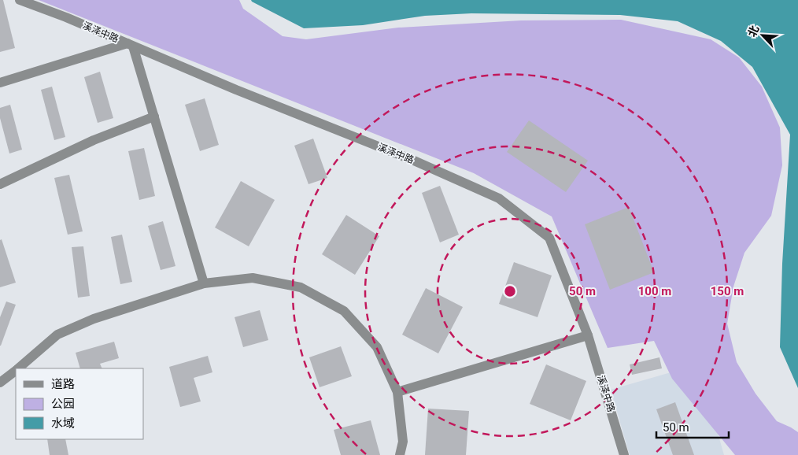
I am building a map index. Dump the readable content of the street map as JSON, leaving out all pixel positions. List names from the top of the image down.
{
  "streets": {
    "street": ["溪泽中路"]
  },
  "legend": ["道路", "公园", "水域"],
  "scale_bar": "50 m",
  "north": "top left",
  "rings": ["50 m", "100 m", "150 m"]
}
